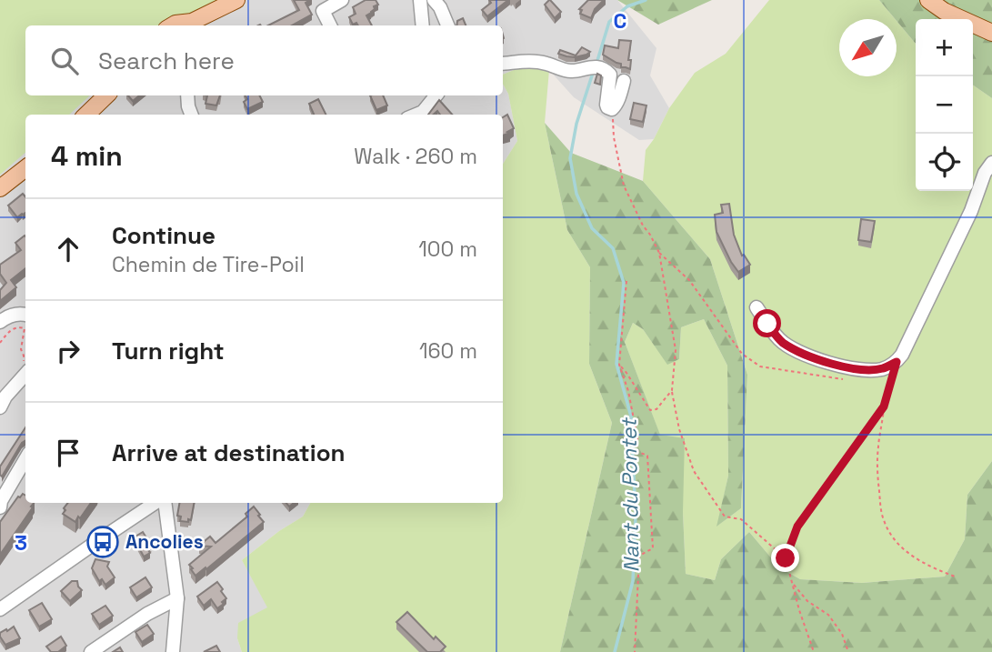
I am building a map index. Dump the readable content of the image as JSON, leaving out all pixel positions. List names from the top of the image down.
{
  "water": ["Nant du Pontet"],
  "places": {
    "bus stop": ["Ancolies"]
  },
  "north": "bottom left",
  "page": {
    "map_buttons": ["+", "−"],
    "search": "Search here",
    "heading": ["4 min", "Walk · 260 m"],
    "list": [
      ["Continue", "Chemin de Tire-Poil", "100 m"],
      ["Turn right", "160 m"],
      "Arrive at destination"
    ]
  },
  "grid": {
    "columns": ["C"],
    "rows": ["3"]
  }
}
